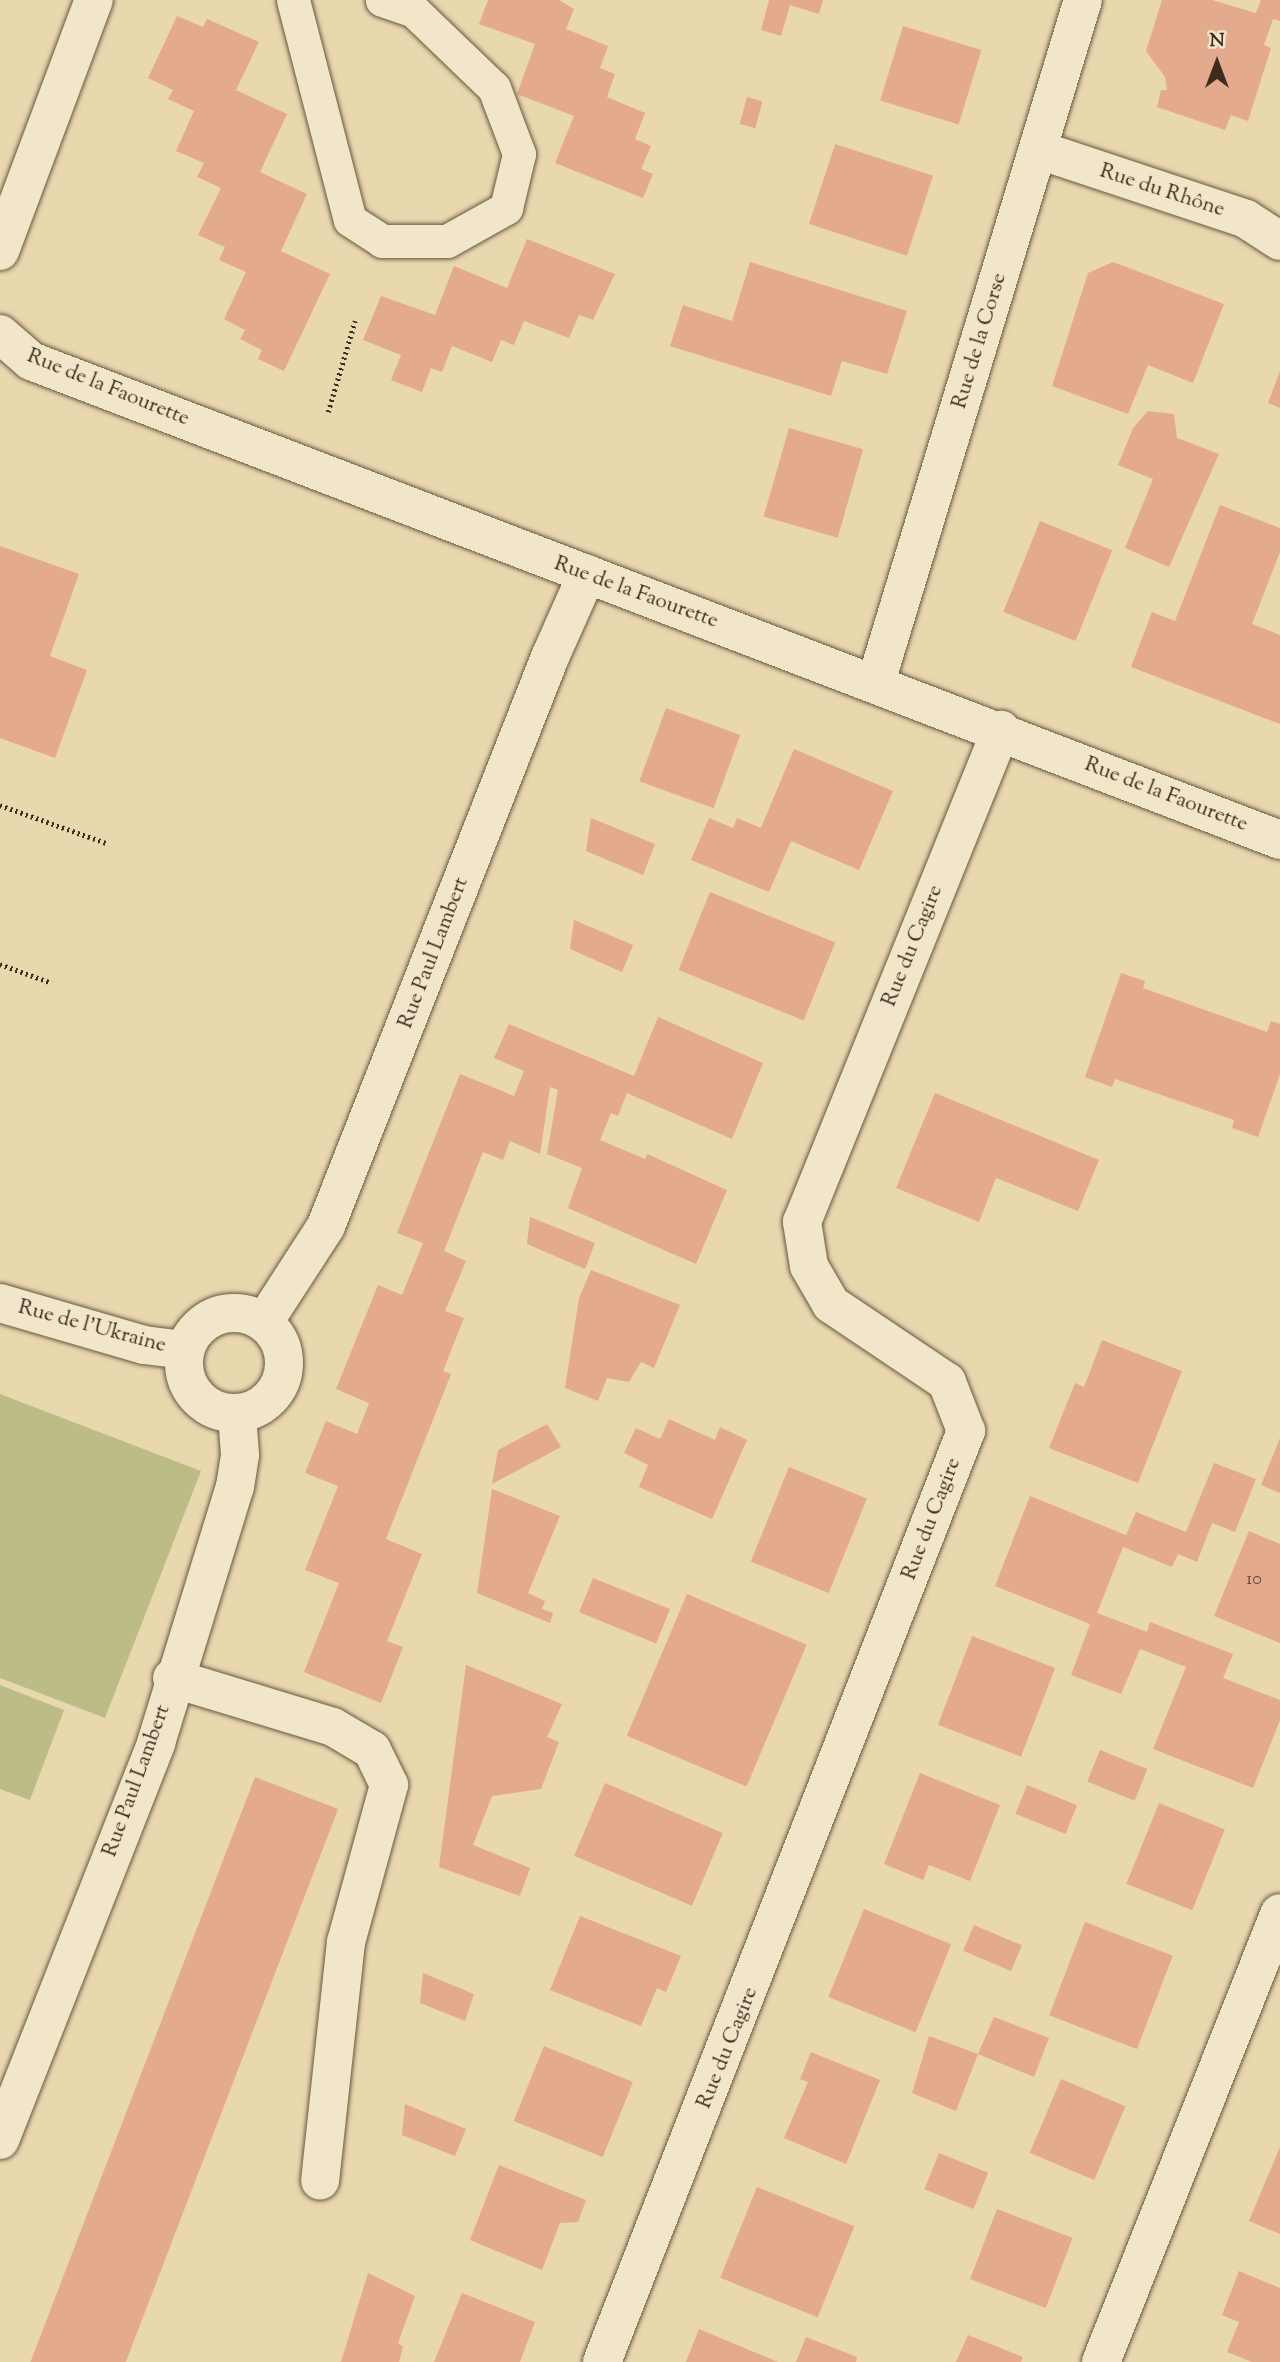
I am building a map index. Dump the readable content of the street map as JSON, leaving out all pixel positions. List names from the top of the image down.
{
  "streets": {
    "street": [
      "Rue du Rhône",
      "Rue de la Corse",
      "Rue de la Faourette",
      "Rue du Cagire",
      "Rue Paul Lambert",
      "Rue de l'Ukraine"
    ]
  },
  "crossings": [
    ["Rue du Rhône", "Rue de la Corse"],
    ["Rue de la Corse", "Rue de la Faourette"],
    ["Rue de la Faourette", "Rue du Cagire"],
    ["Rue de la Faourette", "Rue Paul Lambert"],
    ["Rue Paul Lambert", "Rue de l'Ukraine"]
  ],
  "house_numbers": ["10"],
  "north": "top"
}
